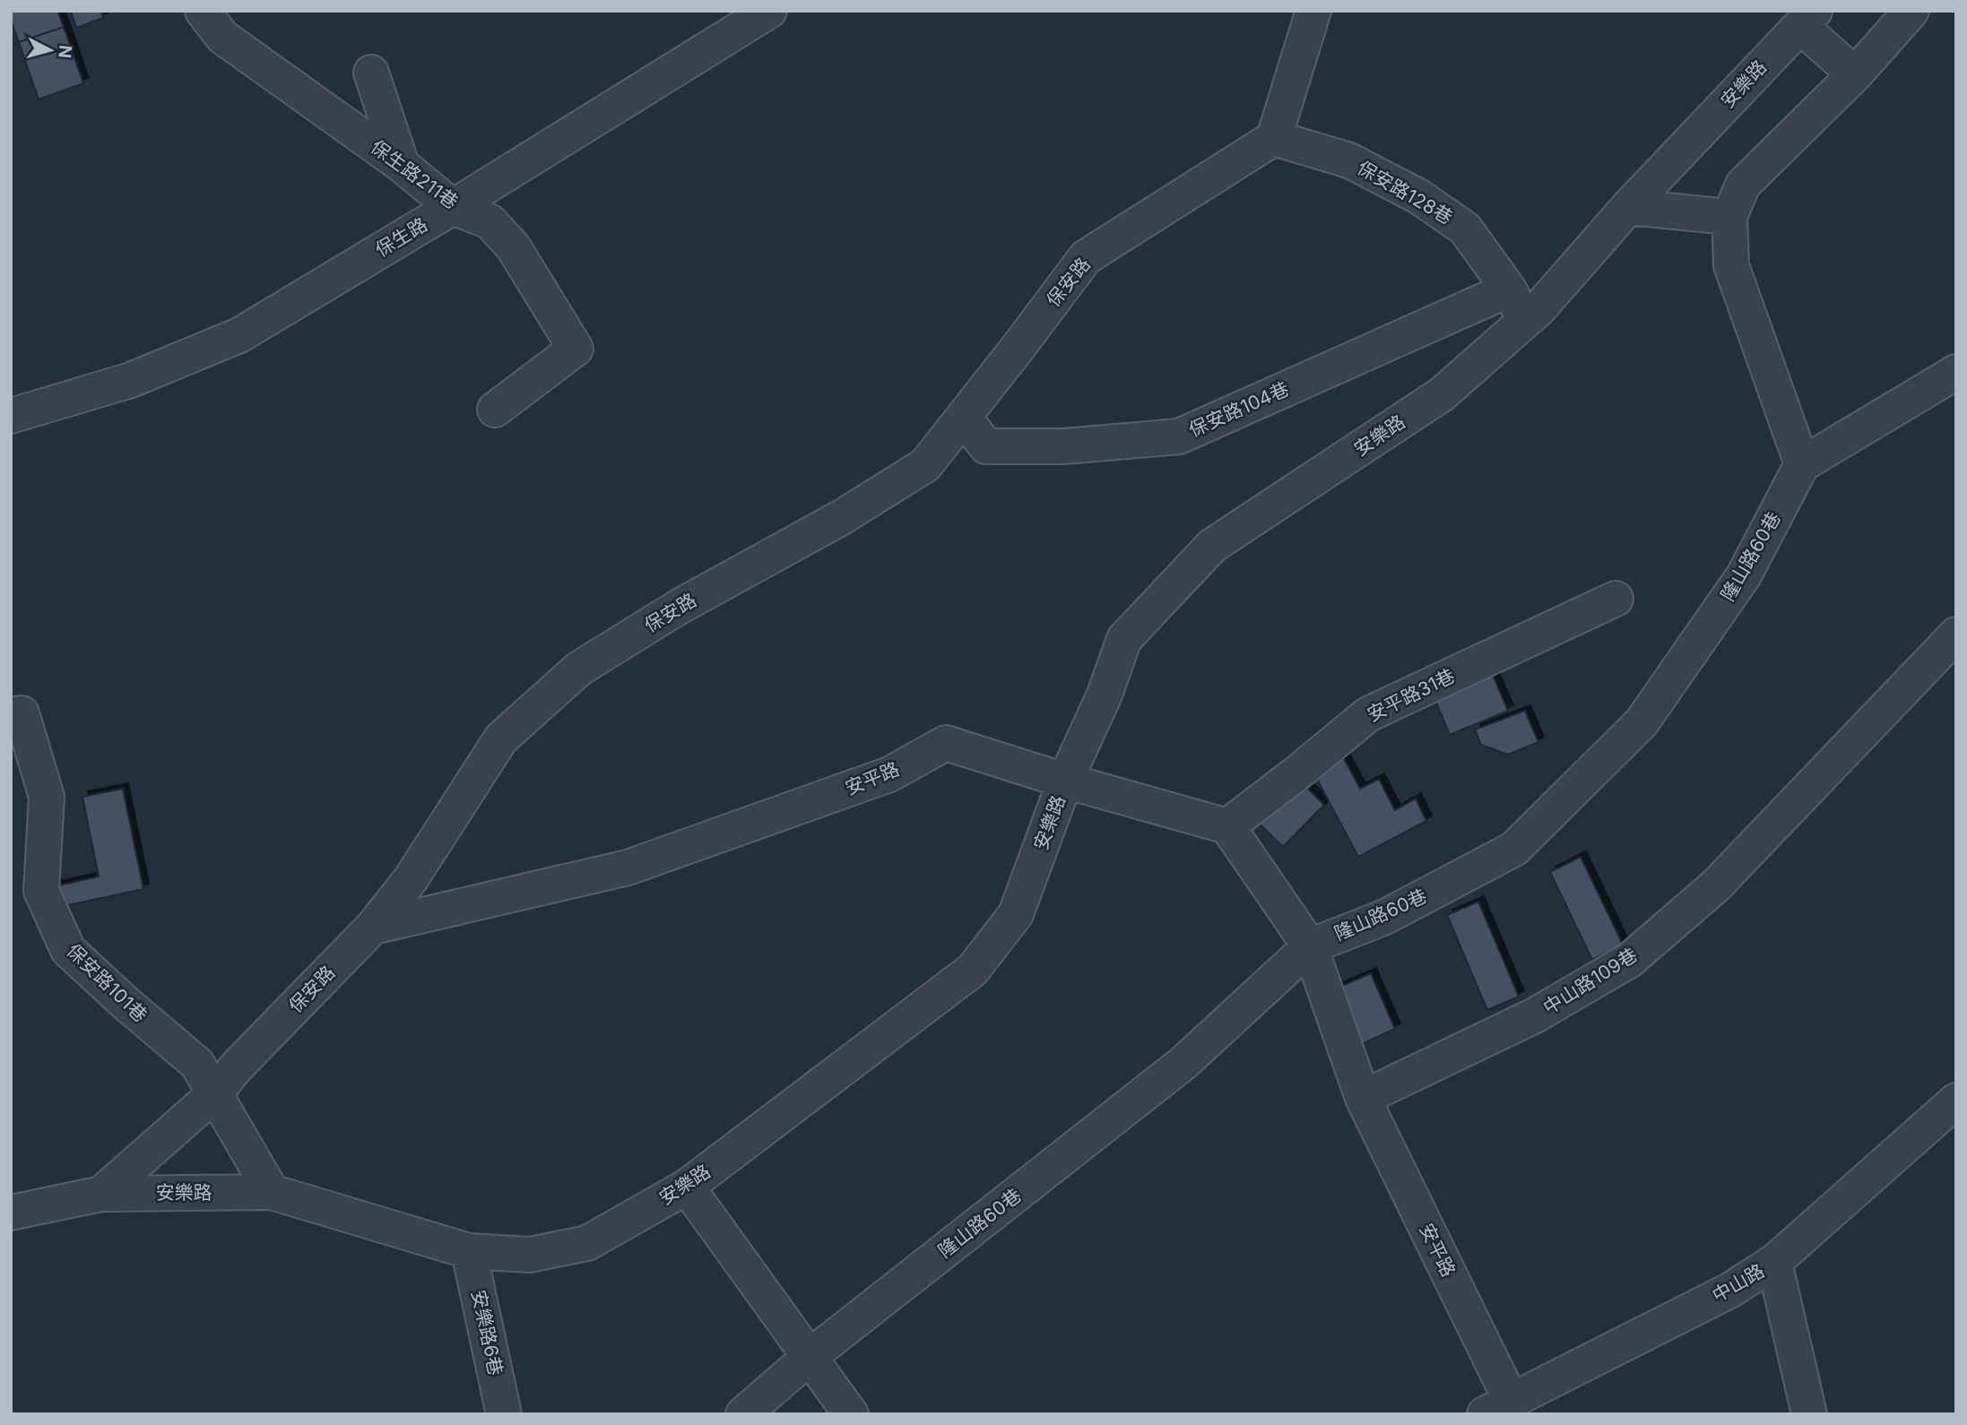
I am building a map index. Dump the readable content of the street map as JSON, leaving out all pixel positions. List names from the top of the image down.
{
  "streets": {
    "street": [
      "安樂路",
      "保生路211巷",
      "保安路128巷",
      "保生路",
      "保安路",
      "保安路104巷",
      "隆山路60巷",
      "安平路31巷",
      "安平路",
      "中山路109巷",
      "保安路101巷",
      "中山路",
      "安樂路6巷"
    ]
  },
  "crossings": [
    ["安樂路", "保安路128巷"],
    ["安樂路", "保安路"],
    ["安樂路", "安平路"],
    ["安樂路", "保安路101巷"],
    ["安樂路", "安樂路6巷"],
    ["保生路211巷", "保生路"],
    ["保安路128巷", "保安路"],
    ["保安路128巷", "保安路104巷"],
    ["保安路", "保安路104巷"],
    ["保安路", "安平路"],
    ["保安路", "保安路101巷"],
    ["安平路31巷", "安平路"],
    ["安平路", "中山路109巷"],
    ["安平路", "中山路"]
  ],
  "north": "right"
}
